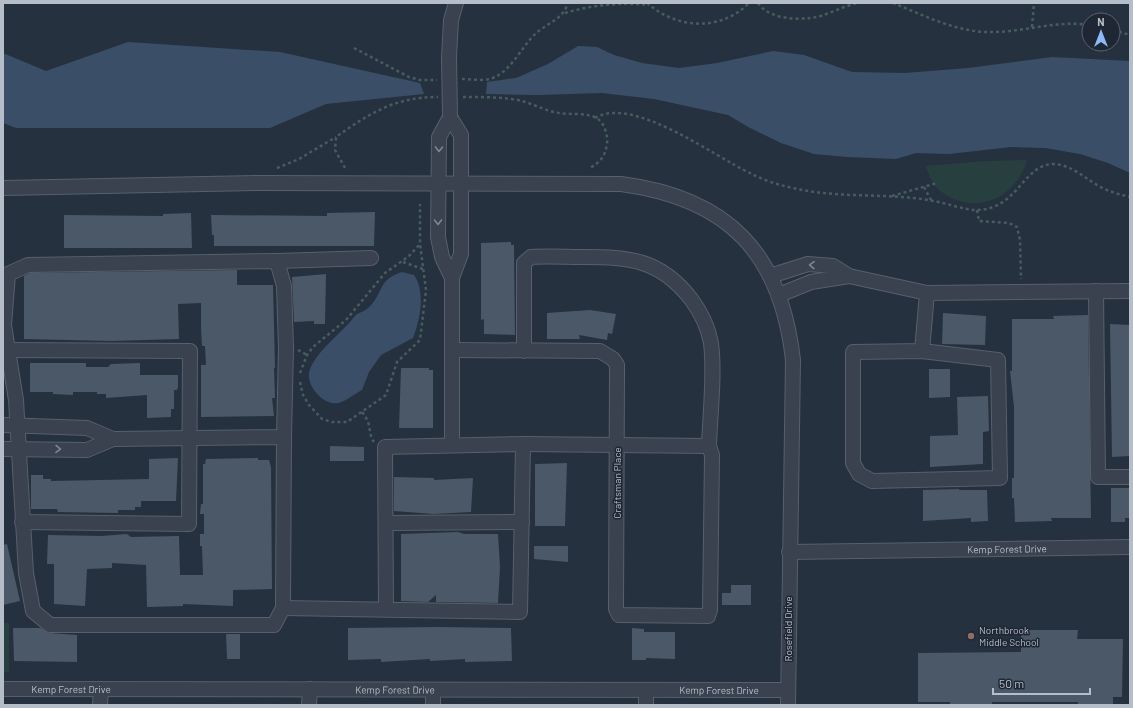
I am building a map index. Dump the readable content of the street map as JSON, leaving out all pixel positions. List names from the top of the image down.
{
  "streets": {
    "street": ["Craftsman Place", "Kemp Forest Drive", "Rosefield Drive"]
  },
  "crossings": [
    ["Kemp Forest Drive", "Rosefield Drive"]
  ],
  "places": ["Northbrook Middle School"],
  "scale_bar": "50 m",
  "north": "top"
}
